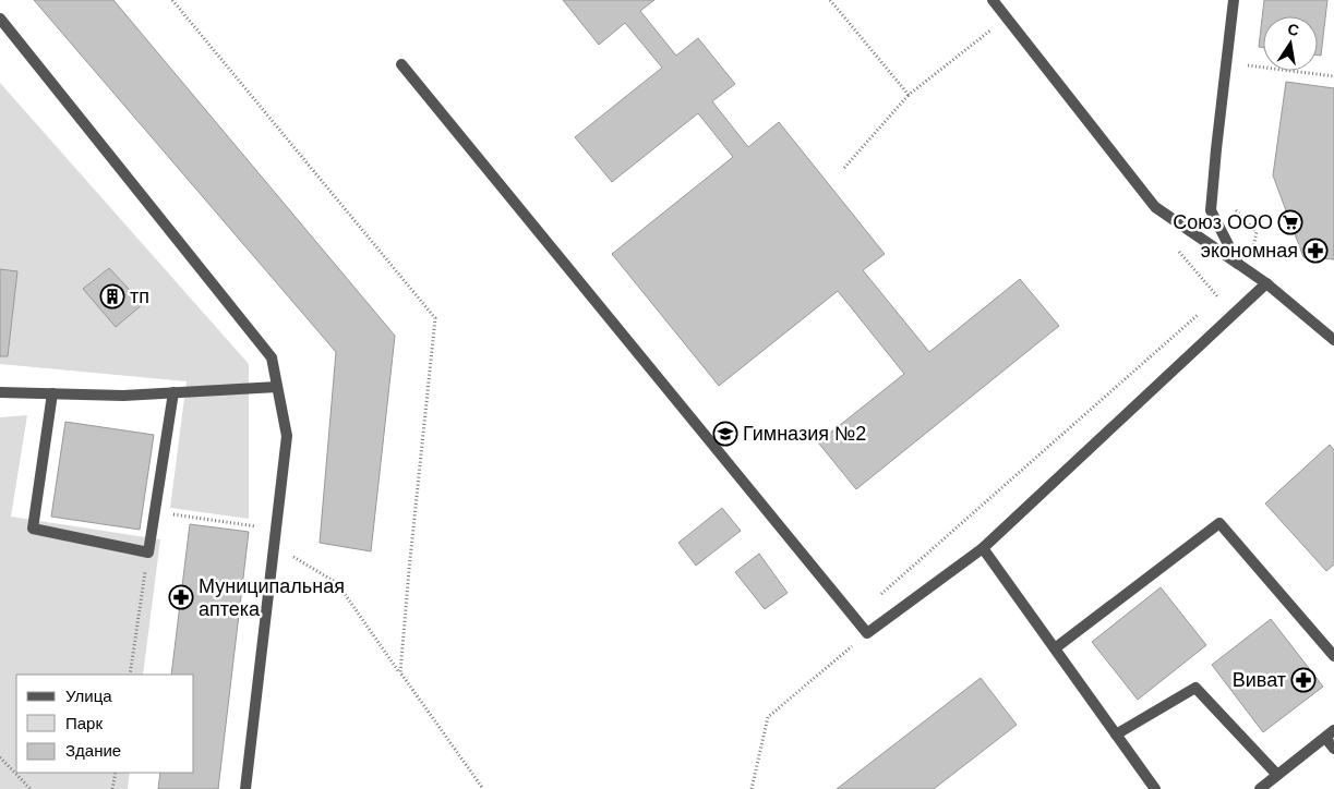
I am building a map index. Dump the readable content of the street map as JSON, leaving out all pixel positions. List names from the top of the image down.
{
  "places": {
    "supermarket": ["Союз ООО"],
    "pharmacy": ["экономная", "Муниципальная аптека", "Виват"],
    "building": ["тп"],
    "school or university": ["Гимназия №2"]
  },
  "legend": ["Улица", "Парк", "Здание"],
  "north": "top"
}
